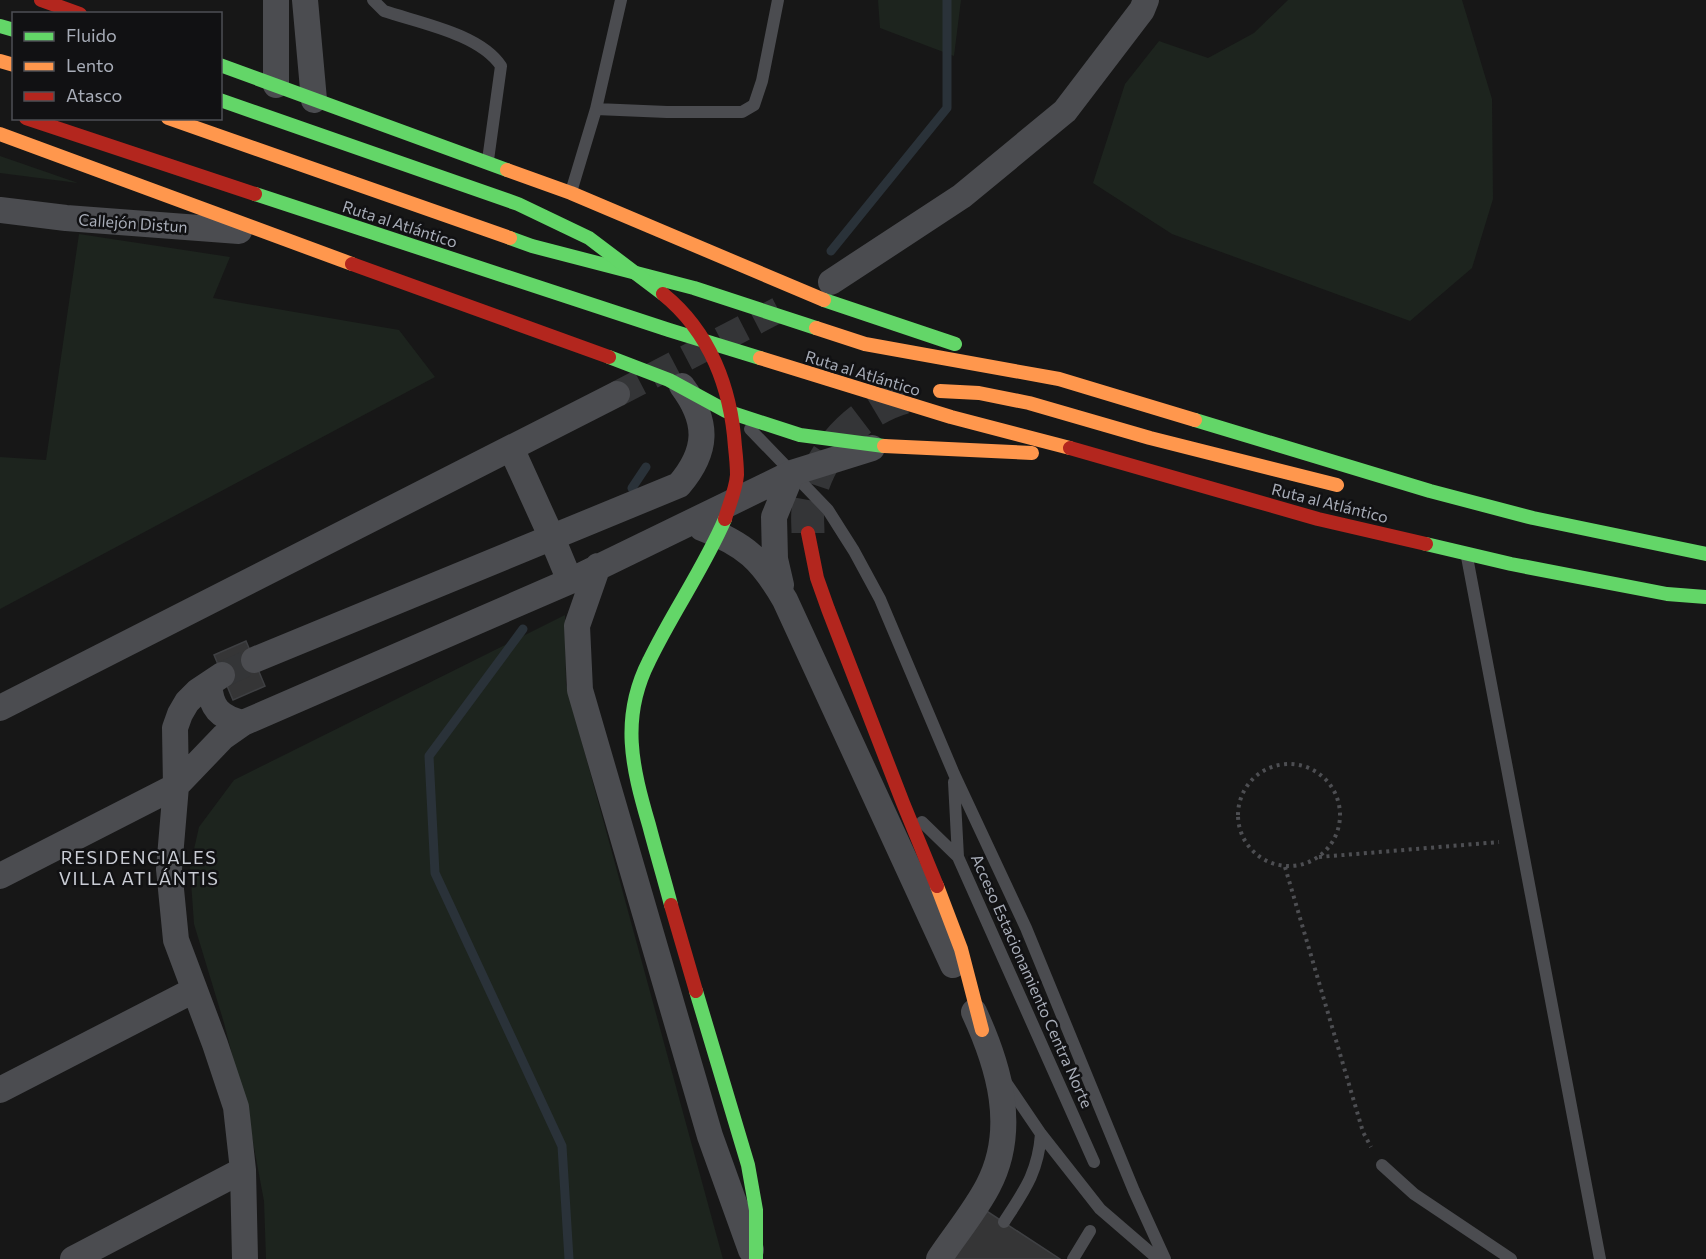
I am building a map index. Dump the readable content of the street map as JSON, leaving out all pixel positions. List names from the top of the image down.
{
  "streets": {
    "highway": ["Ruta al Atlántico"],
    "street": ["Callejón Distun"],
    "lane": ["Acceso Estacionamiento Centra Norte"]
  },
  "districts": ["RESIDENCIALES VILLA ATLÁNTIS"],
  "legend": ["Fluido", "Lento", "Atasco"]
}
